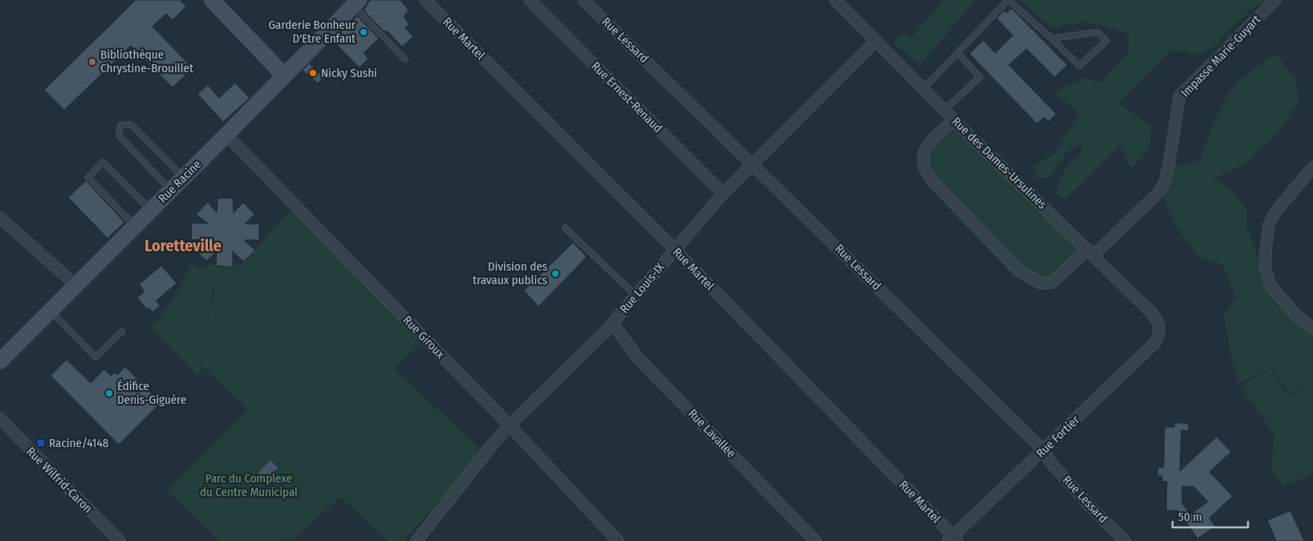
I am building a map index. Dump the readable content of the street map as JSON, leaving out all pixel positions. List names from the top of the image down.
{
  "streets": {
    "main road": ["Rue Racine"],
    "street": [
      "Rue Martel",
      "Rue Lessard",
      "Impasse Marie-Guyart",
      "Rue Ernest-Renaud",
      "Rue des Dames-Ursulines",
      "Rue Louis-IX",
      "Rue Giroux",
      "Rue Lavallée",
      "Rue Fortier",
      "Rue Wilfrid-Caron"
    ]
  },
  "crossings": [
    ["Rue Martel", "Rue Louis-IX"],
    ["Rue Martel", "Rue Fortier"],
    ["Rue Lessard", "Rue Louis-IX"],
    ["Rue Lessard", "Rue Fortier"],
    ["Impasse Marie-Guyart", "Rue des Dames-Ursulines"],
    ["Rue Ernest-Renaud", "Rue Louis-IX"],
    ["Rue des Dames-Ursulines", "Rue Louis-IX"],
    ["Rue des Dames-Ursulines", "Rue Fortier"],
    ["Rue Racine", "Rue Giroux"],
    ["Rue Louis-IX", "Rue Giroux"],
    ["Rue Louis-IX", "Rue Lavallée"]
  ],
  "districts": ["Loretteville"],
  "parks": ["Parc du Complexe du Centre Municipal"],
  "places": {
    "other": [
      "Garderie Bonheur D'Etre Enfant",
      "Bibliothèque Chrystine-Brouillet",
      "Nicky Sushi",
      "Division des travaux publics",
      "Édifice Denis-Giguère"
    ],
    "transit": ["Racine/4148"]
  },
  "scale_bar": "50 m"
}
